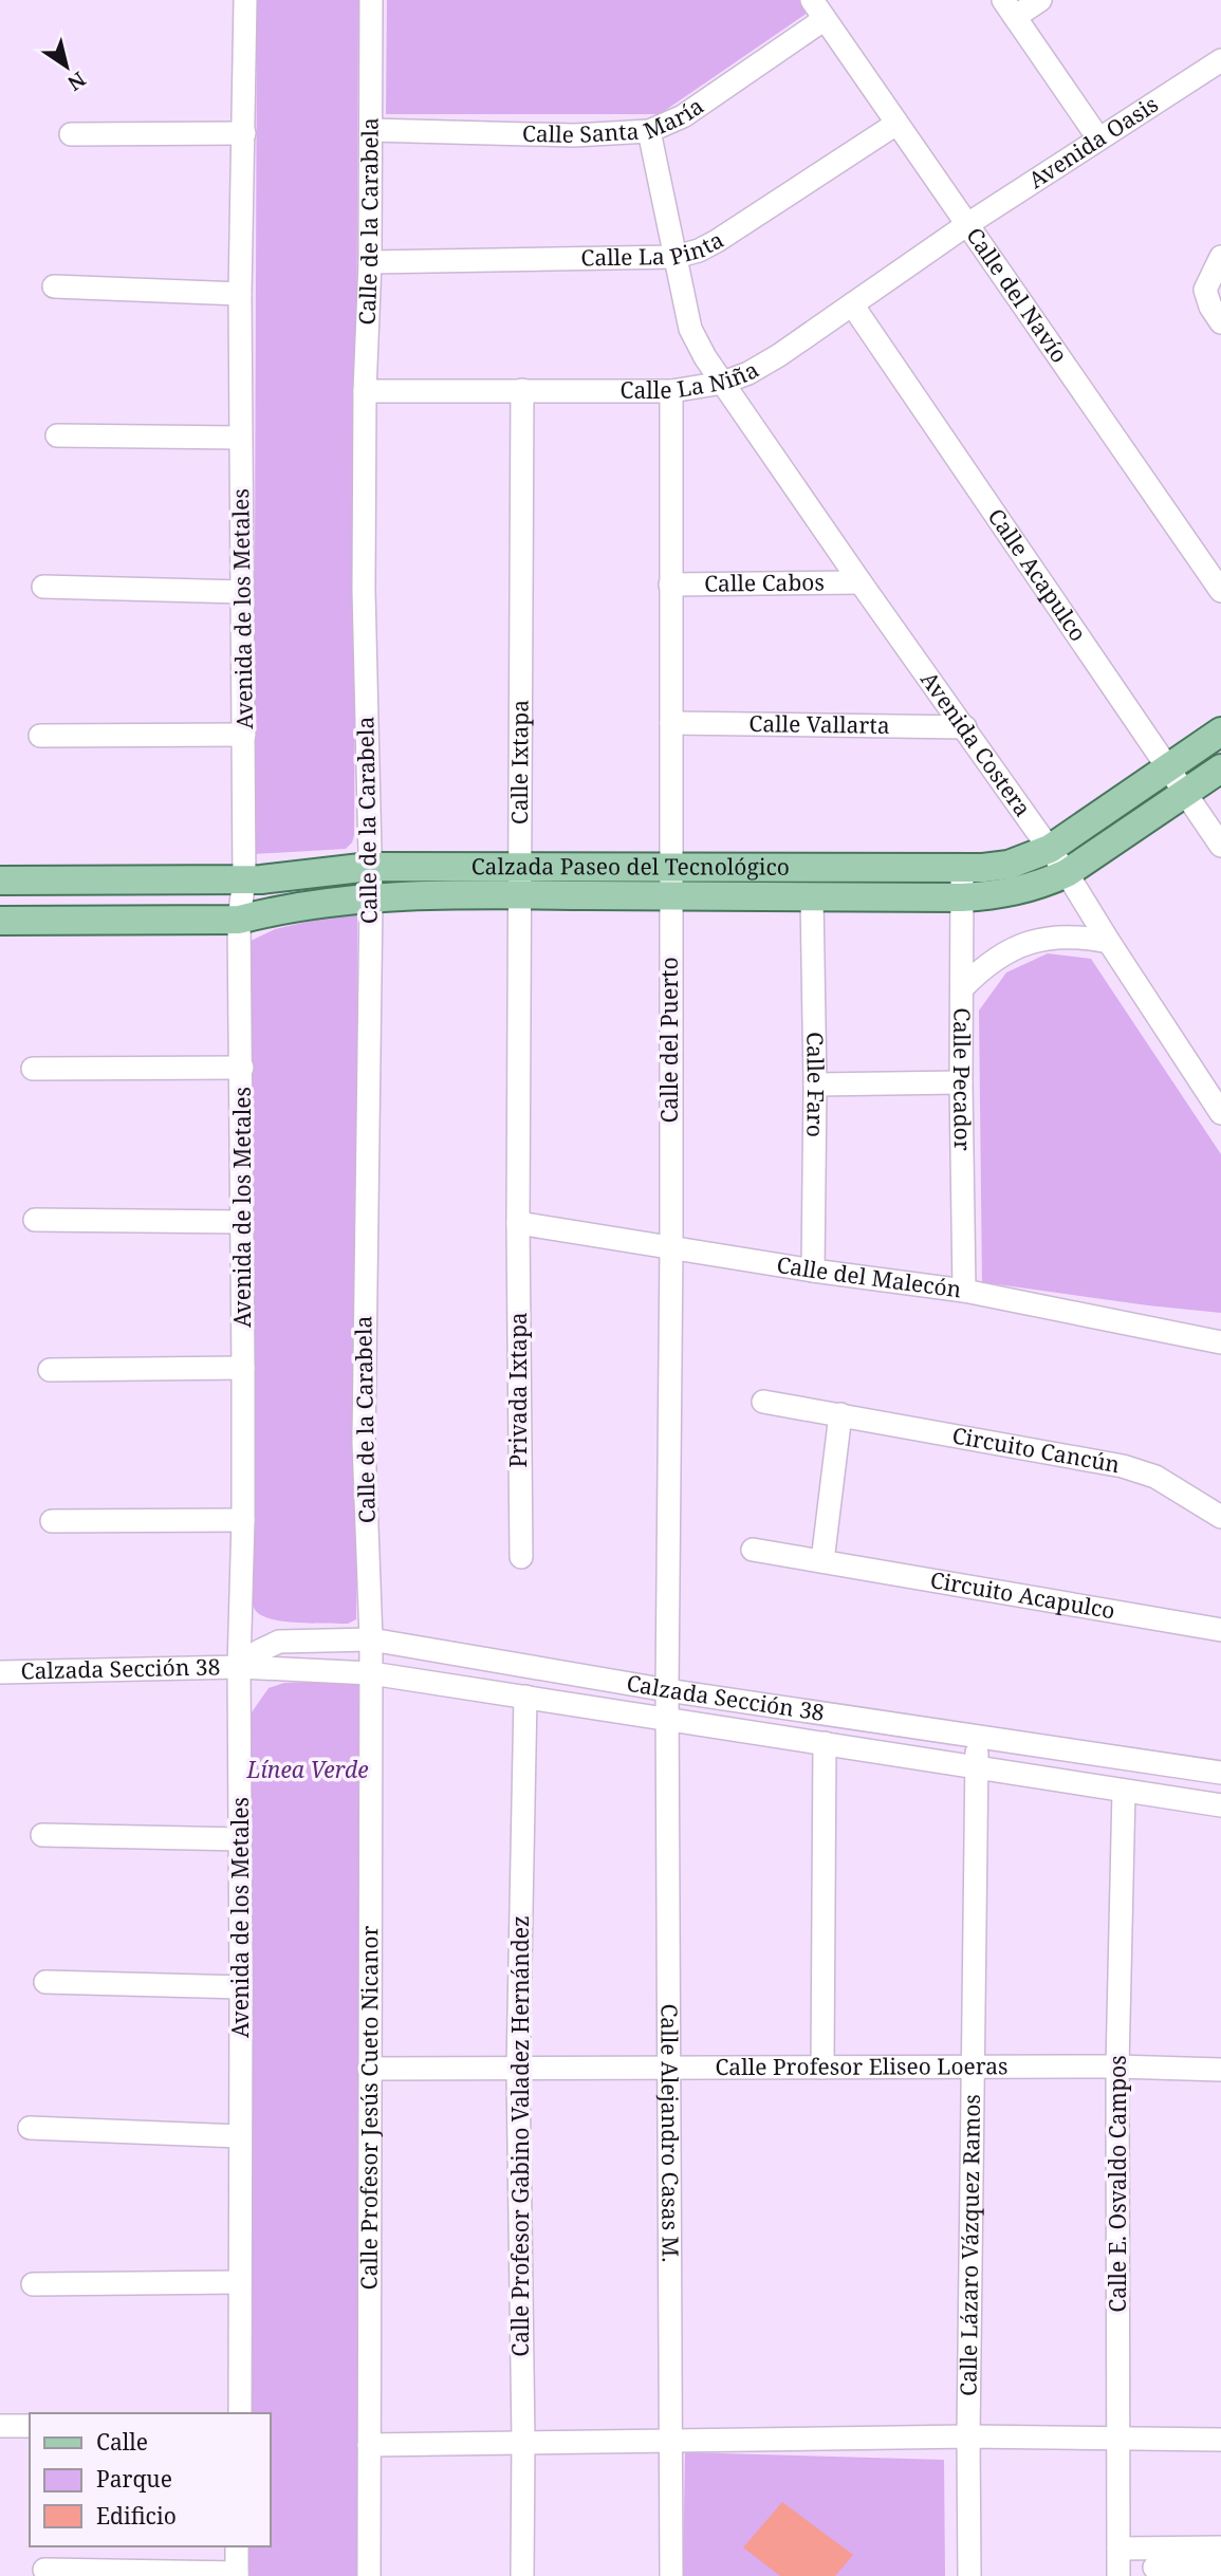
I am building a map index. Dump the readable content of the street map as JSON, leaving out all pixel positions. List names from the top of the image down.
{
  "streets": {
    "main road": ["Calzada Paseo del Tecnológico"],
    "street": [
      "Calle Santa María",
      "Avenida Oasis",
      "Calle de la Carabela",
      "Calle La Pinta",
      "Calle del Navío",
      "Calle La Niña",
      "Calle Acapulco",
      "Calle Cabos",
      "Avenida de los Metales",
      "Calle Vallarta",
      "Avenida Costera",
      "Calle Ixtapa",
      "Calle del Puerto",
      "Calle Pecador",
      "Calle Faro",
      "Calle del Malecón",
      "Privada Ixtapa",
      "Circuito Cancún",
      "Circuito Acapulco",
      "Calzada Sección 38",
      "Calle Profesor Eliseo Loeras",
      "Calle Profesor Jesús Cueto Nicanor",
      "Calle Alejandro Casas M.",
      "Calle Profesor Gabino Valadez Hernández",
      "Calle E. Osvaldo Campos",
      "Calle Lázaro Vázquez Ramos"
    ]
  },
  "crossings": [
    ["Calle Santa María", "Calle de la Carabela"],
    ["Calle Santa María", "Calle del Navío"],
    ["Avenida Oasis", "Calle del Navío"],
    ["Avenida Oasis", "Calle La Niña"],
    ["Calle de la Carabela", "Calle La Pinta"],
    ["Calle de la Carabela", "Calle La Niña"],
    ["Calle de la Carabela", "Calzada Paseo del Tecnológico"],
    ["Calle de la Carabela", "Calzada Sección 38"],
    ["Calle de la Carabela", "Calle Profesor Jesús Cueto Nicanor"],
    ["Calle La Pinta", "Calle del Navío"],
    ["Calle del Navío", "Calle La Niña"],
    ["Calle La Niña", "Calle Acapulco"],
    ["Calle La Niña", "Avenida Costera"],
    ["Calle La Niña", "Calle Ixtapa"],
    ["Calle La Niña", "Calle del Puerto"],
    ["Calle Acapulco", "Calzada Paseo del Tecnológico"],
    ["Calle Cabos", "Avenida Costera"],
    ["Calle Cabos", "Calle del Puerto"],
    ["Avenida de los Metales", "Calzada Paseo del Tecnológico"],
    ["Avenida de los Metales", "Calzada Sección 38"],
    ["Calle Vallarta", "Avenida Costera"],
    ["Calle Vallarta", "Calle del Puerto"],
    ["Avenida Costera", "Calzada Paseo del Tecnológico"],
    ["Calle Ixtapa", "Calzada Paseo del Tecnológico"],
    ["Calle Ixtapa", "Calle del Malecón"],
    ["Calle Ixtapa", "Privada Ixtapa"],
    ["Calzada Paseo del Tecnológico", "Calle del Puerto"],
    ["Calzada Paseo del Tecnológico", "Calle Pecador"],
    ["Calzada Paseo del Tecnológico", "Calle Faro"],
    ["Calle del Puerto", "Calle del Malecón"],
    ["Calle del Puerto", "Calzada Sección 38"],
    ["Calle del Puerto", "Calle Alejandro Casas M."],
    ["Calle Pecador", "Calle del Malecón"],
    ["Calle Faro", "Calle del Malecón"],
    ["Calle del Malecón", "Privada Ixtapa"],
    ["Calzada Sección 38", "Calle Profesor Jesús Cueto Nicanor"],
    ["Calzada Sección 38", "Calle Alejandro Casas M."],
    ["Calzada Sección 38", "Calle Profesor Gabino Valadez Hernández"],
    ["Calzada Sección 38", "Calle E. Osvaldo Campos"],
    ["Calzada Sección 38", "Calle Lázaro Vázquez Ramos"],
    ["Calle Profesor Eliseo Loeras", "Calle Profesor Jesús Cueto Nicanor"],
    ["Calle Profesor Eliseo Loeras", "Calle Alejandro Casas M."],
    ["Calle Profesor Eliseo Loeras", "Calle Profesor Gabino Valadez Hernández"],
    ["Calle Profesor Eliseo Loeras", "Calle E. Osvaldo Campos"],
    ["Calle Profesor Eliseo Loeras", "Calle Lázaro Vázquez Ramos"]
  ],
  "parks": ["Línea Verde"],
  "legend": ["Calle", "Parque", "Edificio"],
  "north": "bottom right"
}
